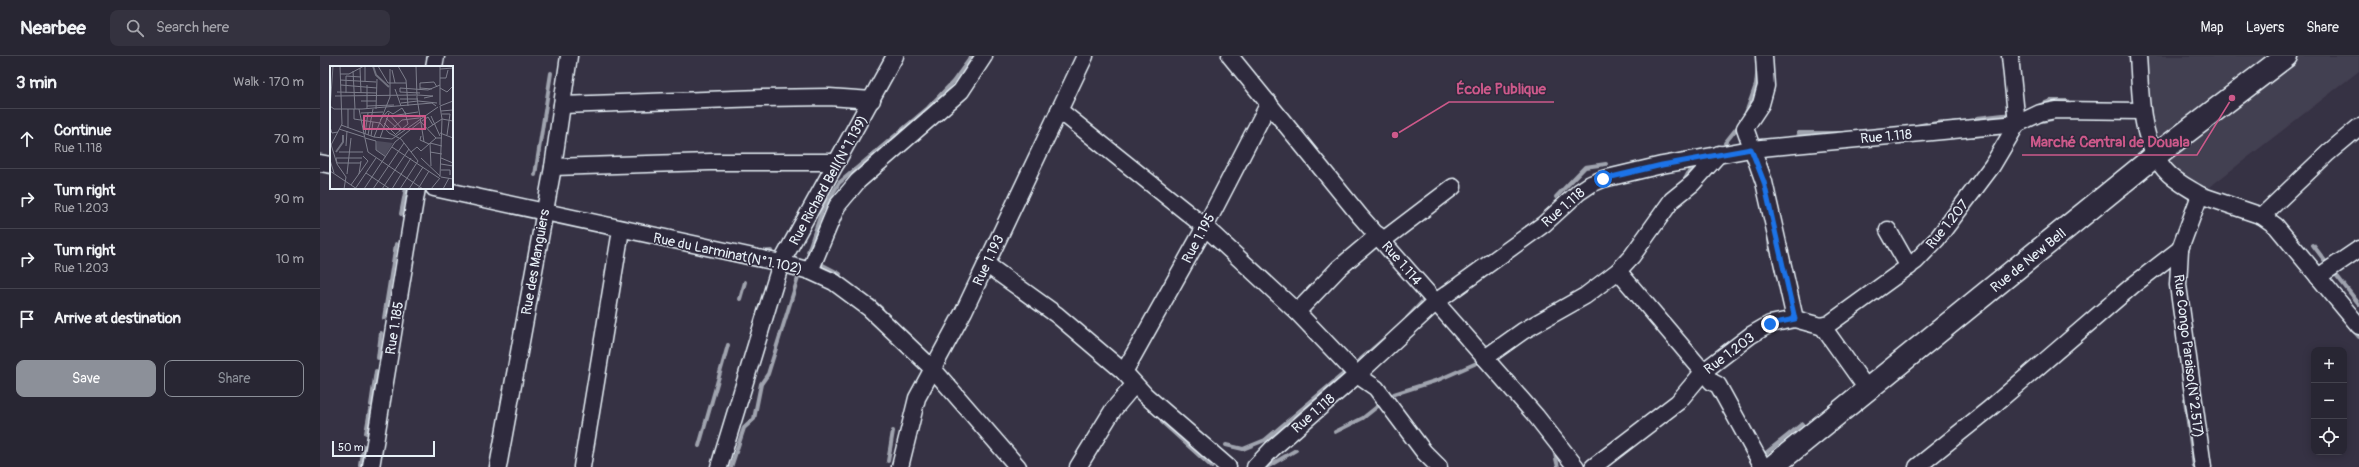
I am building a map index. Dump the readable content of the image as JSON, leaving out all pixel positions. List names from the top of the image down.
{
  "streets": {
    "main road": ["Rue de New Bell"],
    "street": [
      "Rue 1.118",
      "Rue Richard Bell(N°1.139)",
      "Rue 1.207",
      "Rue 1.195",
      "Rue du Larminat(N°1.102)",
      "Rue 1.193",
      "Rue des Manguiers",
      "Rue 1.114",
      "Rue 1.185",
      "Rue 1.203",
      "Rue Congo Paraiso(N°2.517)"
    ]
  },
  "crossings": [
    ["Rue 1.118", "Rue 1.207"],
    ["Rue 1.118", "Rue 1.114"],
    ["Rue Richard Bell(N°1.139)", "Rue du Larminat(N°1.102)"],
    ["Rue 1.195", "Rue 1.114"],
    ["Rue du Larminat(N°1.102)", "Rue 1.193"],
    ["Rue du Larminat(N°1.102)", "Rue des Manguiers"]
  ],
  "places": ["Marché Central de Douala", "École Publique"],
  "scale_bar": "50 m",
  "page": {
    "header": "Nearbee",
    "search": "Search here",
    "nav": ["Map", "Layers", "Share"],
    "heading": ["3 min", "Walk · 170 m"],
    "list": [
      ["Continue", "Rue 1.118", "70 m"],
      ["Turn right", "Rue 1.203", "90 m"],
      ["Turn right", "Rue 1.203", "10 m"],
      "Arrive at destination"
    ],
    "map_buttons": ["+", "−"],
    "buttons": ["Save", "Share"],
    "scale": "50 m"
  }
}
